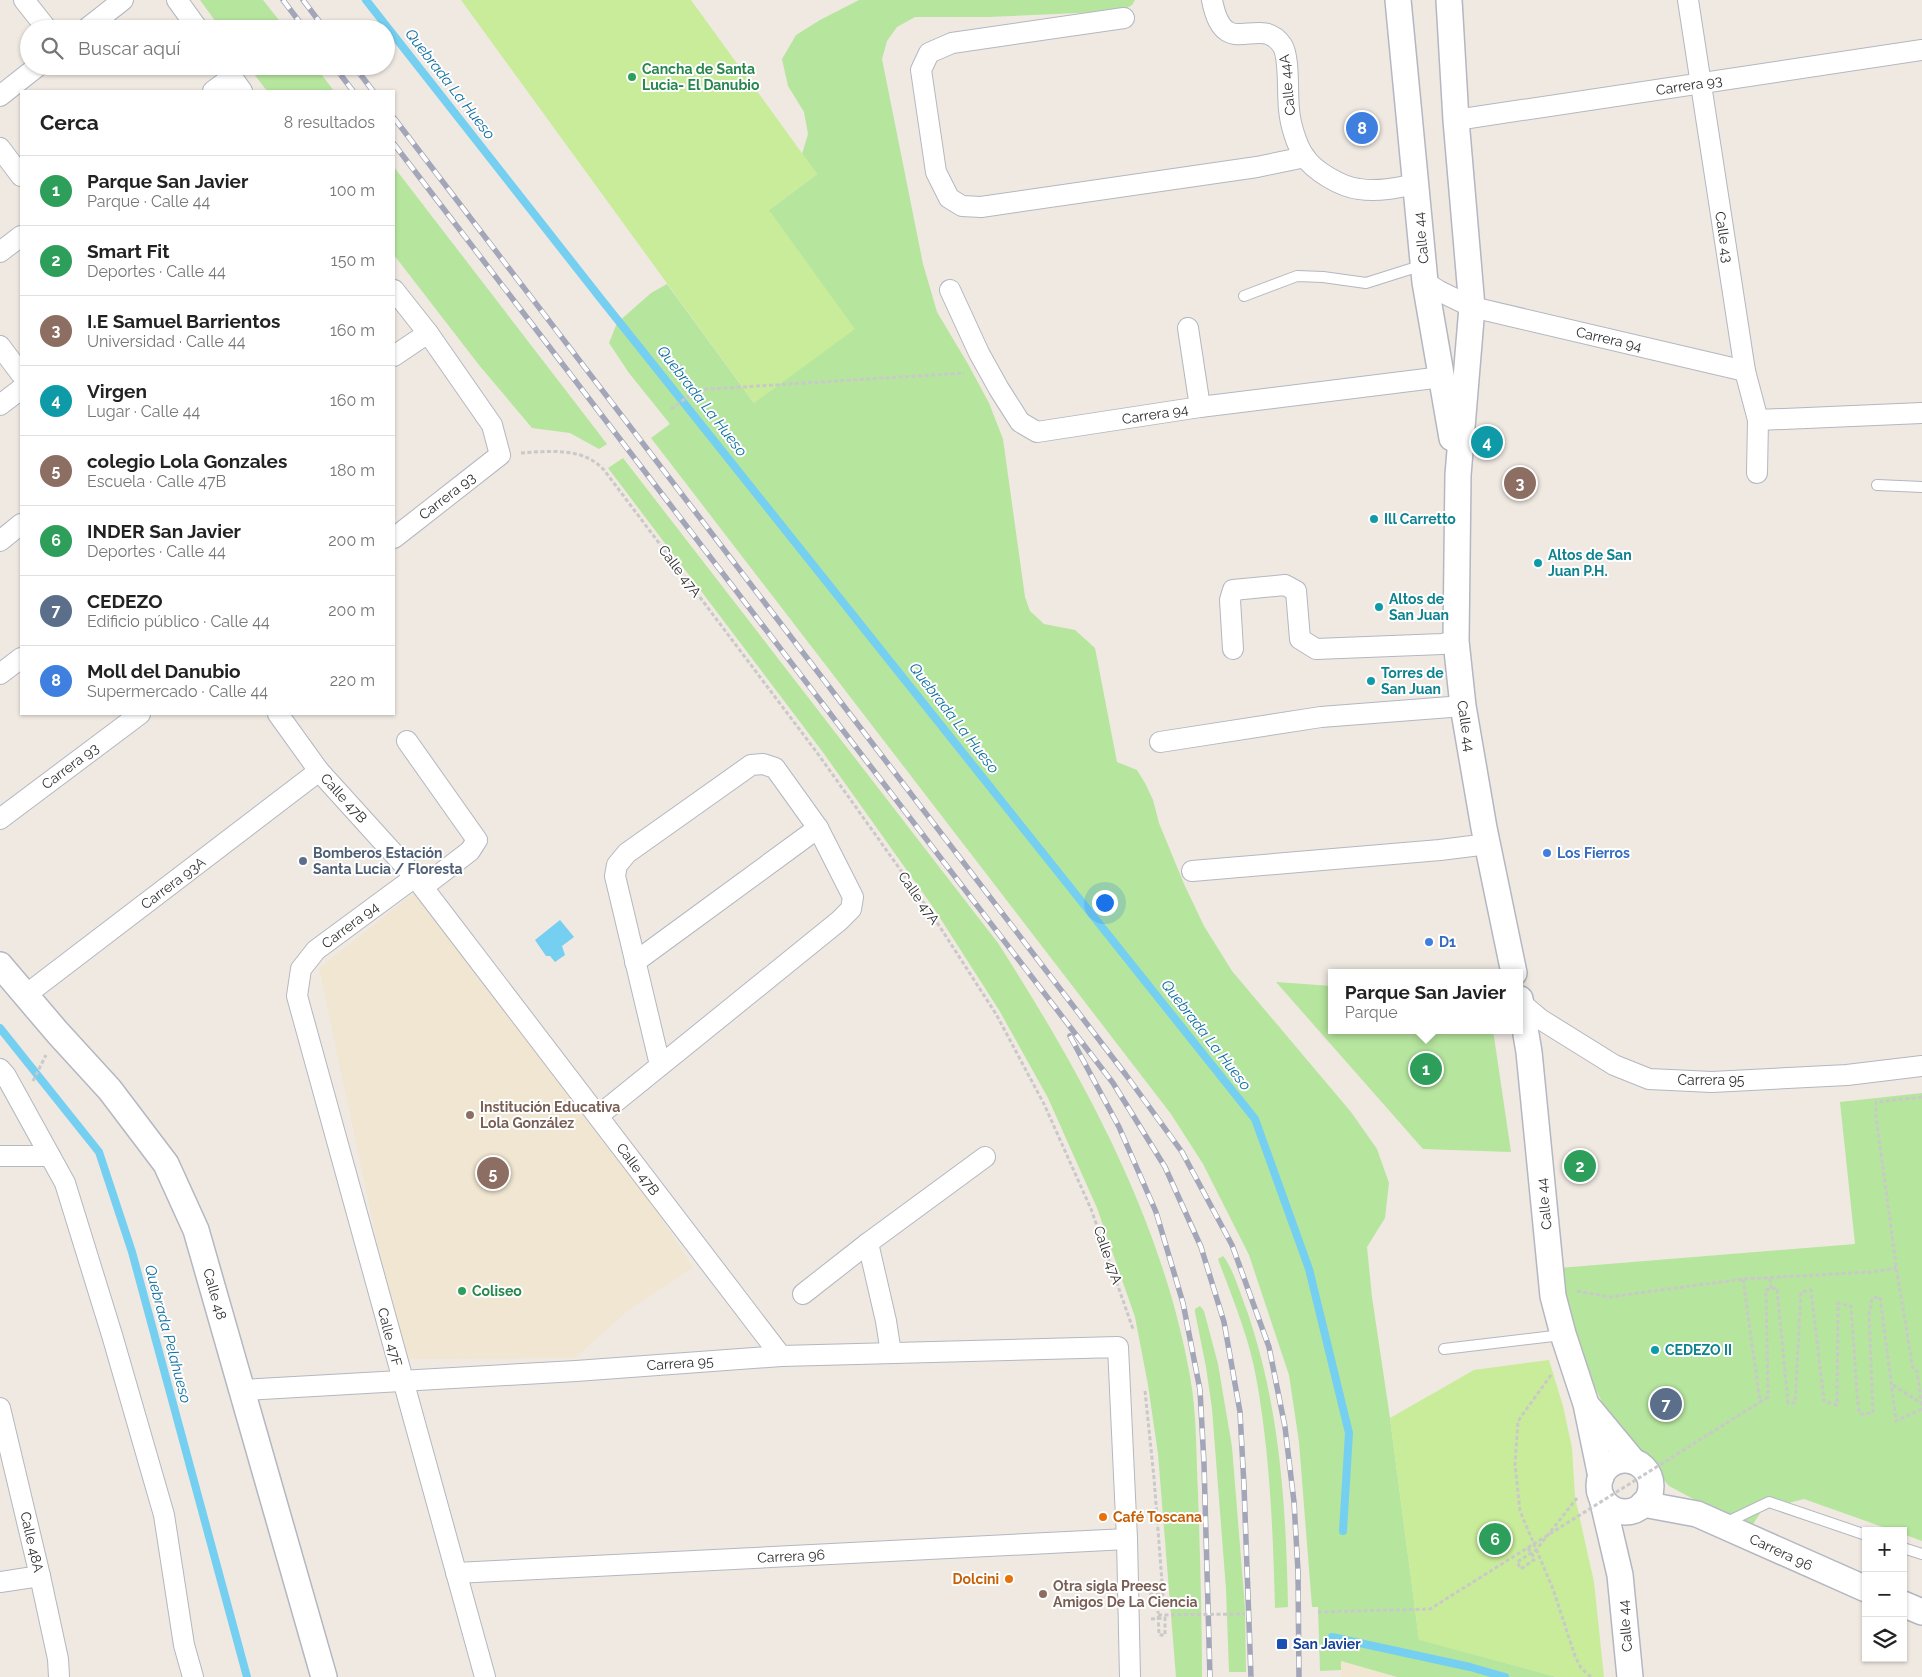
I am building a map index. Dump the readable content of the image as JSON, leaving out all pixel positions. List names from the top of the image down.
{
  "streets": {
    "street": [
      "Calle 44A",
      "Carrera 93",
      "Calle 43",
      "Calle 44",
      "Carrera 94",
      "Calle 47B",
      "Carrera 93A",
      "Carrera 95",
      "Calle 48",
      "Calle 47F",
      "Calle 48A",
      "Carrera 96"
    ],
    "path": ["Calle 47A"]
  },
  "crossings": [
    ["Calle 44A", "Calle 44"],
    ["Carrera 93", "Calle 43"],
    ["Carrera 93", "Calle 44"],
    ["Carrera 93", "Calle 47A"],
    ["Calle 43", "Carrera 94"],
    ["Calle 44", "Carrera 94"],
    ["Calle 44", "Carrera 96"],
    ["Carrera 94", "Calle 47B"],
    ["Carrera 94", "Calle 47F"],
    ["Calle 47A", "Carrera 95"],
    ["Calle 47B", "Carrera 93A"],
    ["Calle 47B", "Carrera 95"],
    ["Carrera 93A", "Calle 48"],
    ["Carrera 95", "Calle 48"],
    ["Carrera 95", "Calle 47F"],
    ["Calle 47F", "Carrera 96"]
  ],
  "water": ["Quebrada La Hueso", "Quebrada Pelahueso"],
  "places": {
    "other": [
      "Cancha de Santa Lucia- El Danubio",
      "Ill Carretto",
      "Altos de San Juan P.H.",
      "Altos de San Juan",
      "Torres de San Juan",
      "Los Fierros",
      "Bomberos Estación Santa Lucia / Floresta",
      "D1",
      "Institución Educativa Lola González",
      "Coliseo",
      "CEDEZO II",
      "Café Toscana",
      "Dolcini",
      "Otra sigla Preesc Amigos De La Ciencia"
    ],
    "transit": ["San Javier"]
  },
  "page": {
    "search": "Buscar aquí",
    "heading": ["Cerca", "8 resultados"],
    "pins": [
      "8",
      "4",
      "3",
      "1",
      "2",
      "5",
      "7",
      "6"
    ],
    "list": [
      {
        "mark": "1",
        "name": "Parque San Javier",
        "note": "Parque · Calle 44",
        "value": "100 m"
      },
      {
        "mark": "2",
        "name": "Smart Fit",
        "note": "Deportes · Calle 44",
        "value": "150 m"
      },
      {
        "mark": "3",
        "name": "I.E Samuel Barrientos",
        "note": "Universidad · Calle 44",
        "value": "160 m"
      },
      {
        "mark": "4",
        "name": "Virgen",
        "note": "Lugar · Calle 44",
        "value": "160 m"
      },
      {
        "mark": "5",
        "name": "colegio Lola Gonzales",
        "note": "Escuela · Calle 47B",
        "value": "180 m"
      },
      {
        "mark": "6",
        "name": "INDER San Javier",
        "note": "Deportes · Calle 44",
        "value": "200 m"
      },
      {
        "mark": "7",
        "name": "CEDEZO",
        "note": "Edificio público · Calle 44",
        "value": "200 m"
      },
      {
        "mark": "8",
        "name": "Moll del Danubio",
        "note": "Supermercado · Calle 44",
        "value": "220 m"
      }
    ],
    "popup": ["Parque San Javier", "Parque"],
    "map_buttons": ["+", "−"]
  }
}
